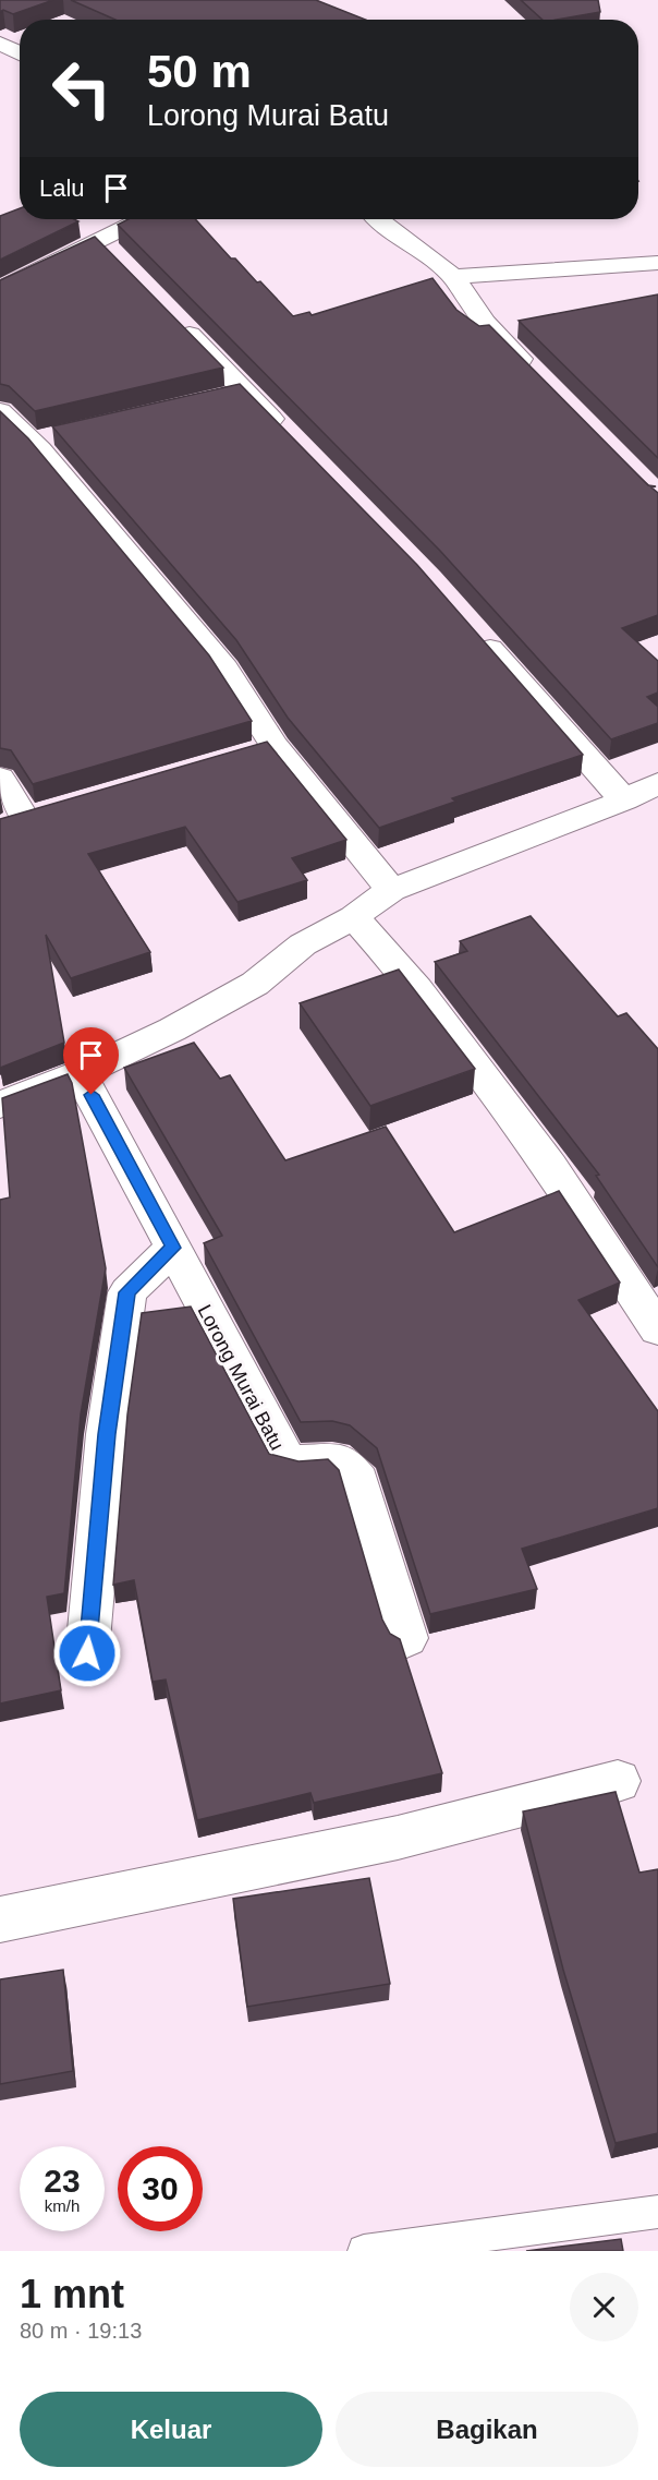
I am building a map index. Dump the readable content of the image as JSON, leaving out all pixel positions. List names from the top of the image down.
{
  "streets": {
    "street": ["Lorong Murai Batu"]
  },
  "page": {
    "turn": ["50 m", "Lorong Murai Batu"],
    "then": "Lalu",
    "speed": "23 km/h",
    "limit": "30",
    "heading": ["1 mnt", "80 m · 19:13"],
    "buttons": ["Keluar", "Bagikan"]
  }
}
